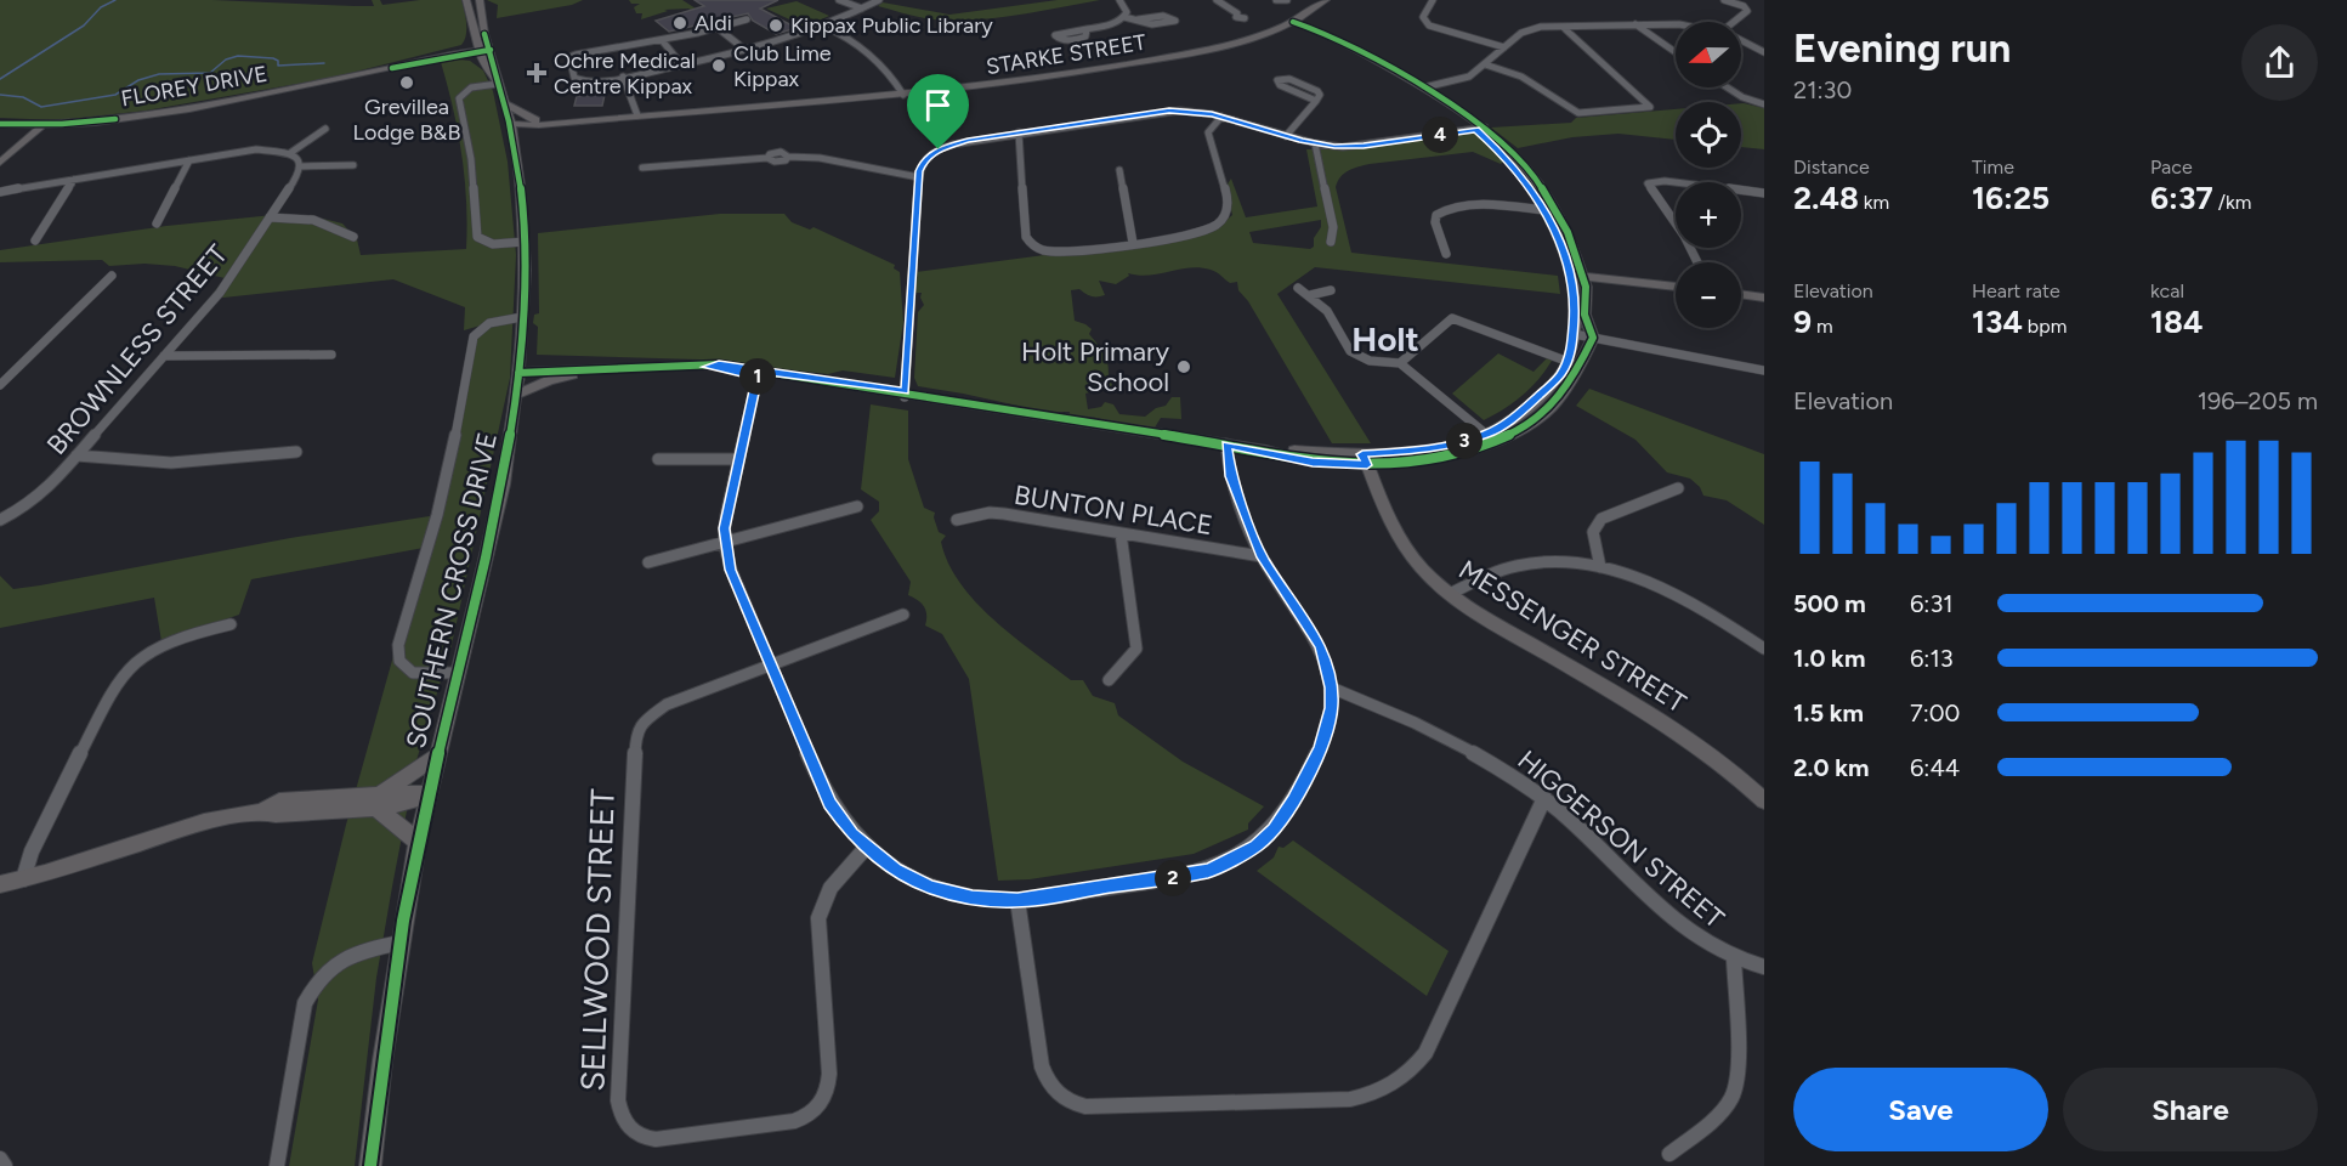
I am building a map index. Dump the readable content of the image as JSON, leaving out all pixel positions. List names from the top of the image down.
{
  "streets": {
    "street": [
      "STARKE STREET",
      "FLOREY DRIVE",
      "BROWNLESS STREET",
      "BUNTON PLACE",
      "SOUTHERN CROSS DRIVE",
      "MESSENGER STREET",
      "HIGGERSON STREET",
      "SELLWOOD STREET"
    ]
  },
  "crossings": [
    ["STARKE STREET", "SOUTHERN CROSS DRIVE"],
    ["FLOREY DRIVE", "SOUTHERN CROSS DRIVE"]
  ],
  "districts": ["Holt"],
  "places": {
    "other": [
      "Aldi",
      "Kippax Public Library",
      "Club Lime Kippax",
      "Grevillea Lodge B&B",
      "Holt Primary School"
    ],
    "health": ["Ochre Medical Centre Kippax"]
  },
  "north": "left",
  "page": {
    "heading": ["Evening run", "21:30"],
    "map_buttons": ["+", "−"],
    "pins": [
      "4",
      "1",
      "3",
      "2"
    ],
    "stats": [
      ["Distance", "2.48 km"],
      ["Time", "16:25"],
      ["Pace", "6:37 /km"],
      ["Elevation", "9 m"],
      ["Heart rate", "134 bpm"],
      ["kcal", "184"]
    ],
    "chart": ["Elevation", "196–205 m"],
    "list": [
      {
        "name": "500 m",
        "note": "6:31"
      },
      {
        "name": "1.0 km",
        "note": "6:13"
      },
      {
        "name": "1.5 km",
        "note": "7:00"
      },
      {
        "name": "2.0 km",
        "note": "6:44"
      }
    ],
    "buttons": ["Save", "Share"]
  }
}
